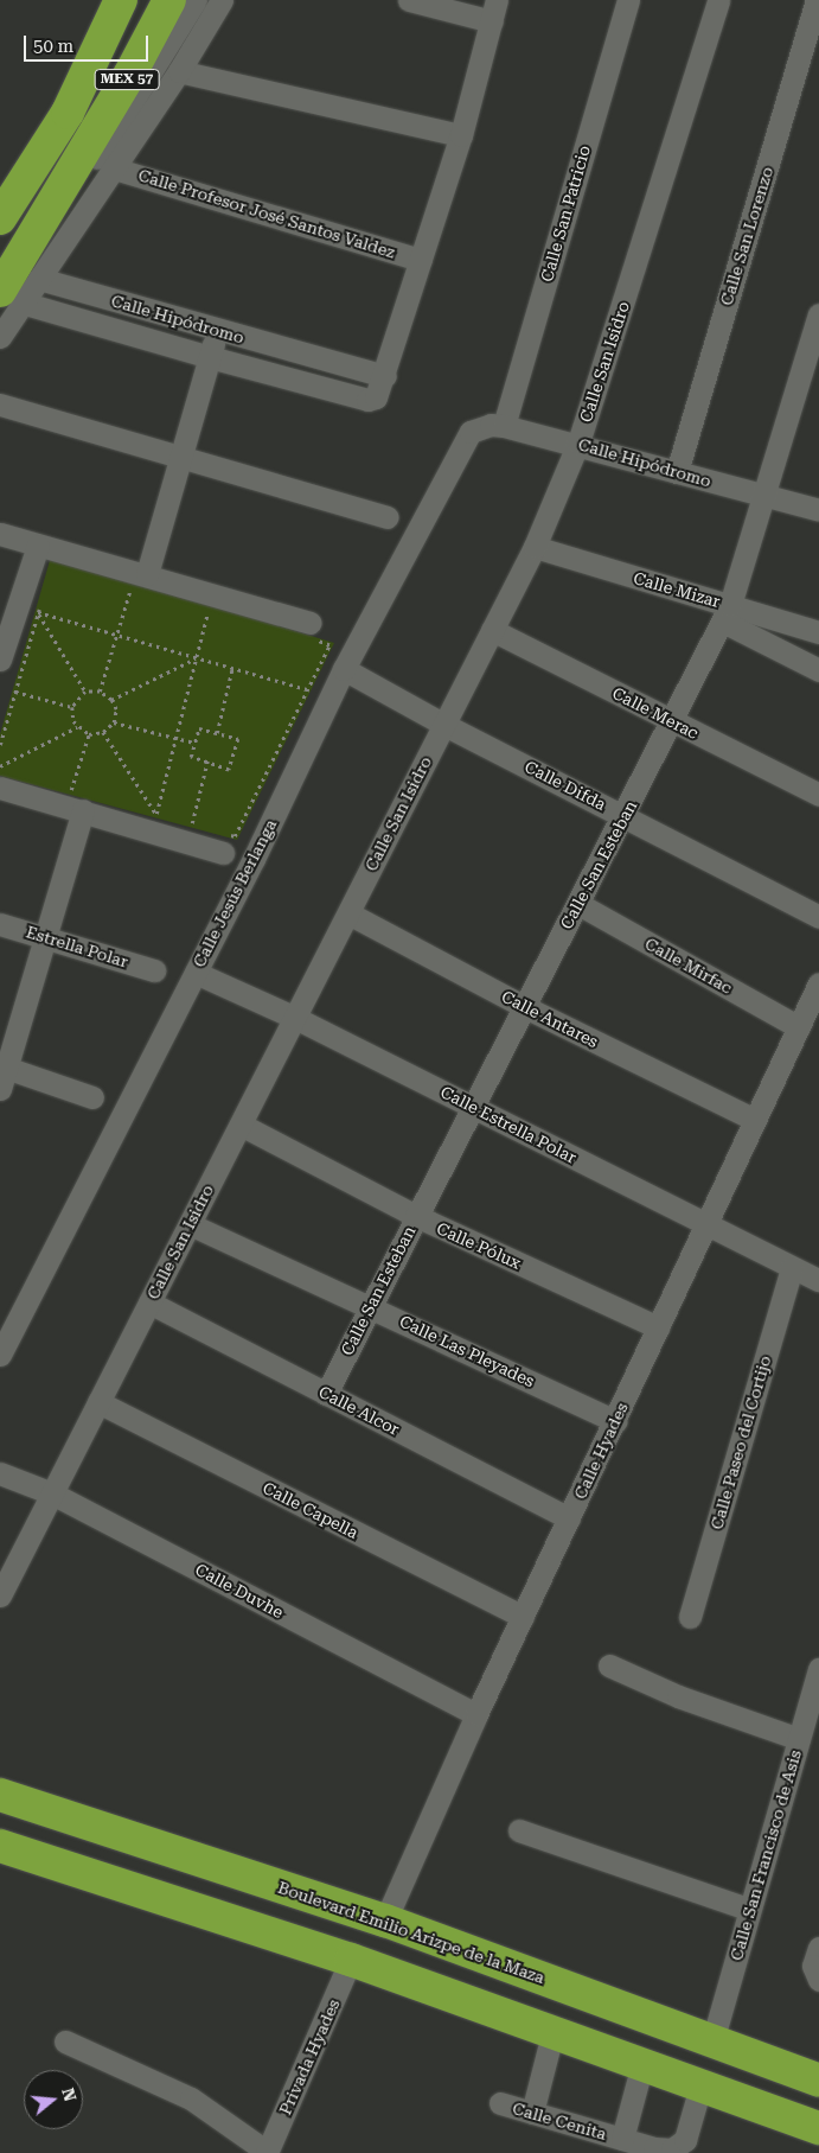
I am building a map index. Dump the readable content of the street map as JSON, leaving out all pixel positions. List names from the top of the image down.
{
  "streets": {
    "highway": ["MEX 57", "Boulevard Emilio Arizpe de la Maza"],
    "street": [
      "Calle Profesor José Santos Valdez",
      "Calle San Patricio",
      "Calle San Lorenzo",
      "Calle Hipódromo",
      "Calle San Isidro",
      "Calle Mizar",
      "Calle Merac",
      "Calle Difda",
      "Calle San Esteban",
      "Calle Jesús Berlanga",
      "Estrella Polar",
      "Calle Mirfac",
      "Calle Antares",
      "Calle Estrella Polar",
      "Calle Pólux",
      "Calle Las Pleyades",
      "Calle Alcor",
      "Calle Paseo del Cortijo",
      "Calle Hyades",
      "Calle Capella",
      "Calle Duvhe",
      "Calle San Francisco de Asis",
      "Privada Hyades",
      "Calle Cenita"
    ]
  },
  "crossings": [
    ["MEX 57", "Calle Hipódromo"],
    ["Calle San Patricio", "Calle Hipódromo"],
    ["Calle San Lorenzo", "Calle Hipódromo"],
    ["Calle Hipódromo", "Calle San Isidro"],
    ["Calle Hipódromo", "Calle San Esteban"],
    ["Calle Hipódromo", "Calle Jesús Berlanga"],
    ["Calle San Isidro", "Calle Mizar"],
    ["Calle San Isidro", "Calle Merac"],
    ["Calle San Isidro", "Calle Difda"],
    ["Calle San Isidro", "Calle Antares"],
    ["Calle San Isidro", "Calle Estrella Polar"],
    ["Calle San Isidro", "Calle Pólux"],
    ["Calle San Isidro", "Calle Las Pleyades"],
    ["Calle San Isidro", "Calle Alcor"],
    ["Calle San Isidro", "Calle Capella"],
    ["Calle San Isidro", "Calle Duvhe"],
    ["Calle Mizar", "Calle San Esteban"],
    ["Calle Merac", "Calle San Esteban"],
    ["Calle Difda", "Calle San Esteban"],
    ["Calle Difda", "Calle Jesús Berlanga"],
    ["Calle San Esteban", "Calle Mirfac"],
    ["Calle San Esteban", "Calle Antares"],
    ["Calle San Esteban", "Calle Estrella Polar"],
    ["Calle San Esteban", "Calle Pólux"],
    ["Calle San Esteban", "Calle Las Pleyades"],
    ["Calle San Esteban", "Calle Alcor"],
    ["Calle Jesús Berlanga", "Calle Estrella Polar"],
    ["Calle Mirfac", "Calle Hyades"],
    ["Calle Antares", "Calle Hyades"],
    ["Calle Estrella Polar", "Calle Paseo del Cortijo"],
    ["Calle Estrella Polar", "Calle Hyades"],
    ["Calle Pólux", "Calle Hyades"],
    ["Calle Las Pleyades", "Calle Hyades"],
    ["Calle Alcor", "Calle Hyades"],
    ["Calle Hyades", "Calle Capella"],
    ["Calle Hyades", "Calle Duvhe"],
    ["Calle Hyades", "Boulevard Emilio Arizpe de la Maza"],
    ["Calle San Francisco de Asis", "Boulevard Emilio Arizpe de la Maza"]
  ],
  "scale_bar": "50 m",
  "north": "right"
}
